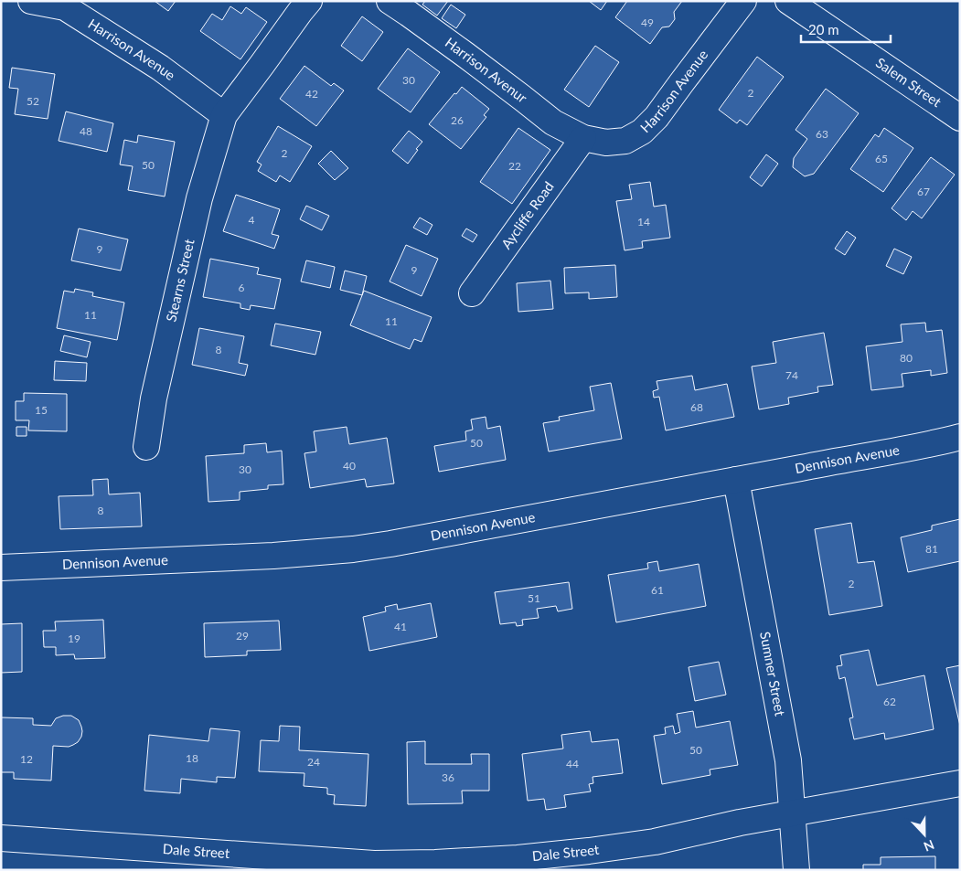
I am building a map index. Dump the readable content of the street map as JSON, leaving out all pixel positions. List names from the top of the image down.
{
  "streets": {
    "street": [
      "Harrison Avenue",
      "Harrison Avenur",
      "Salem Street",
      "Aycliffe Road",
      "Stearns Street",
      "Dennison Avenue",
      "Sumner Street",
      "Dale Street"
    ]
  },
  "crossings": [
    ["Harrison Avenue", "Harrison Avenur"],
    ["Harrison Avenue", "Aycliffe Road"],
    ["Harrison Avenue", "Stearns Street"],
    ["Harrison Avenur", "Aycliffe Road"],
    ["Dennison Avenue", "Sumner Street"],
    ["Sumner Street", "Dale Street"]
  ],
  "house_numbers": [
    "49",
    "30",
    "2",
    "42",
    "52",
    "26",
    "48",
    "63",
    "2",
    "65",
    "50",
    "22",
    "67",
    "4",
    "14",
    "9",
    "9",
    "6",
    "11",
    "11",
    "8",
    "80",
    "74",
    "68",
    "15",
    "50",
    "40",
    "30",
    "8",
    "81",
    "2",
    "61",
    "51",
    "41",
    "29",
    "19",
    "62",
    "50",
    "18",
    "12",
    "24",
    "44",
    "36"
  ],
  "scale_bar": "20 m",
  "north": "bottom"
}
